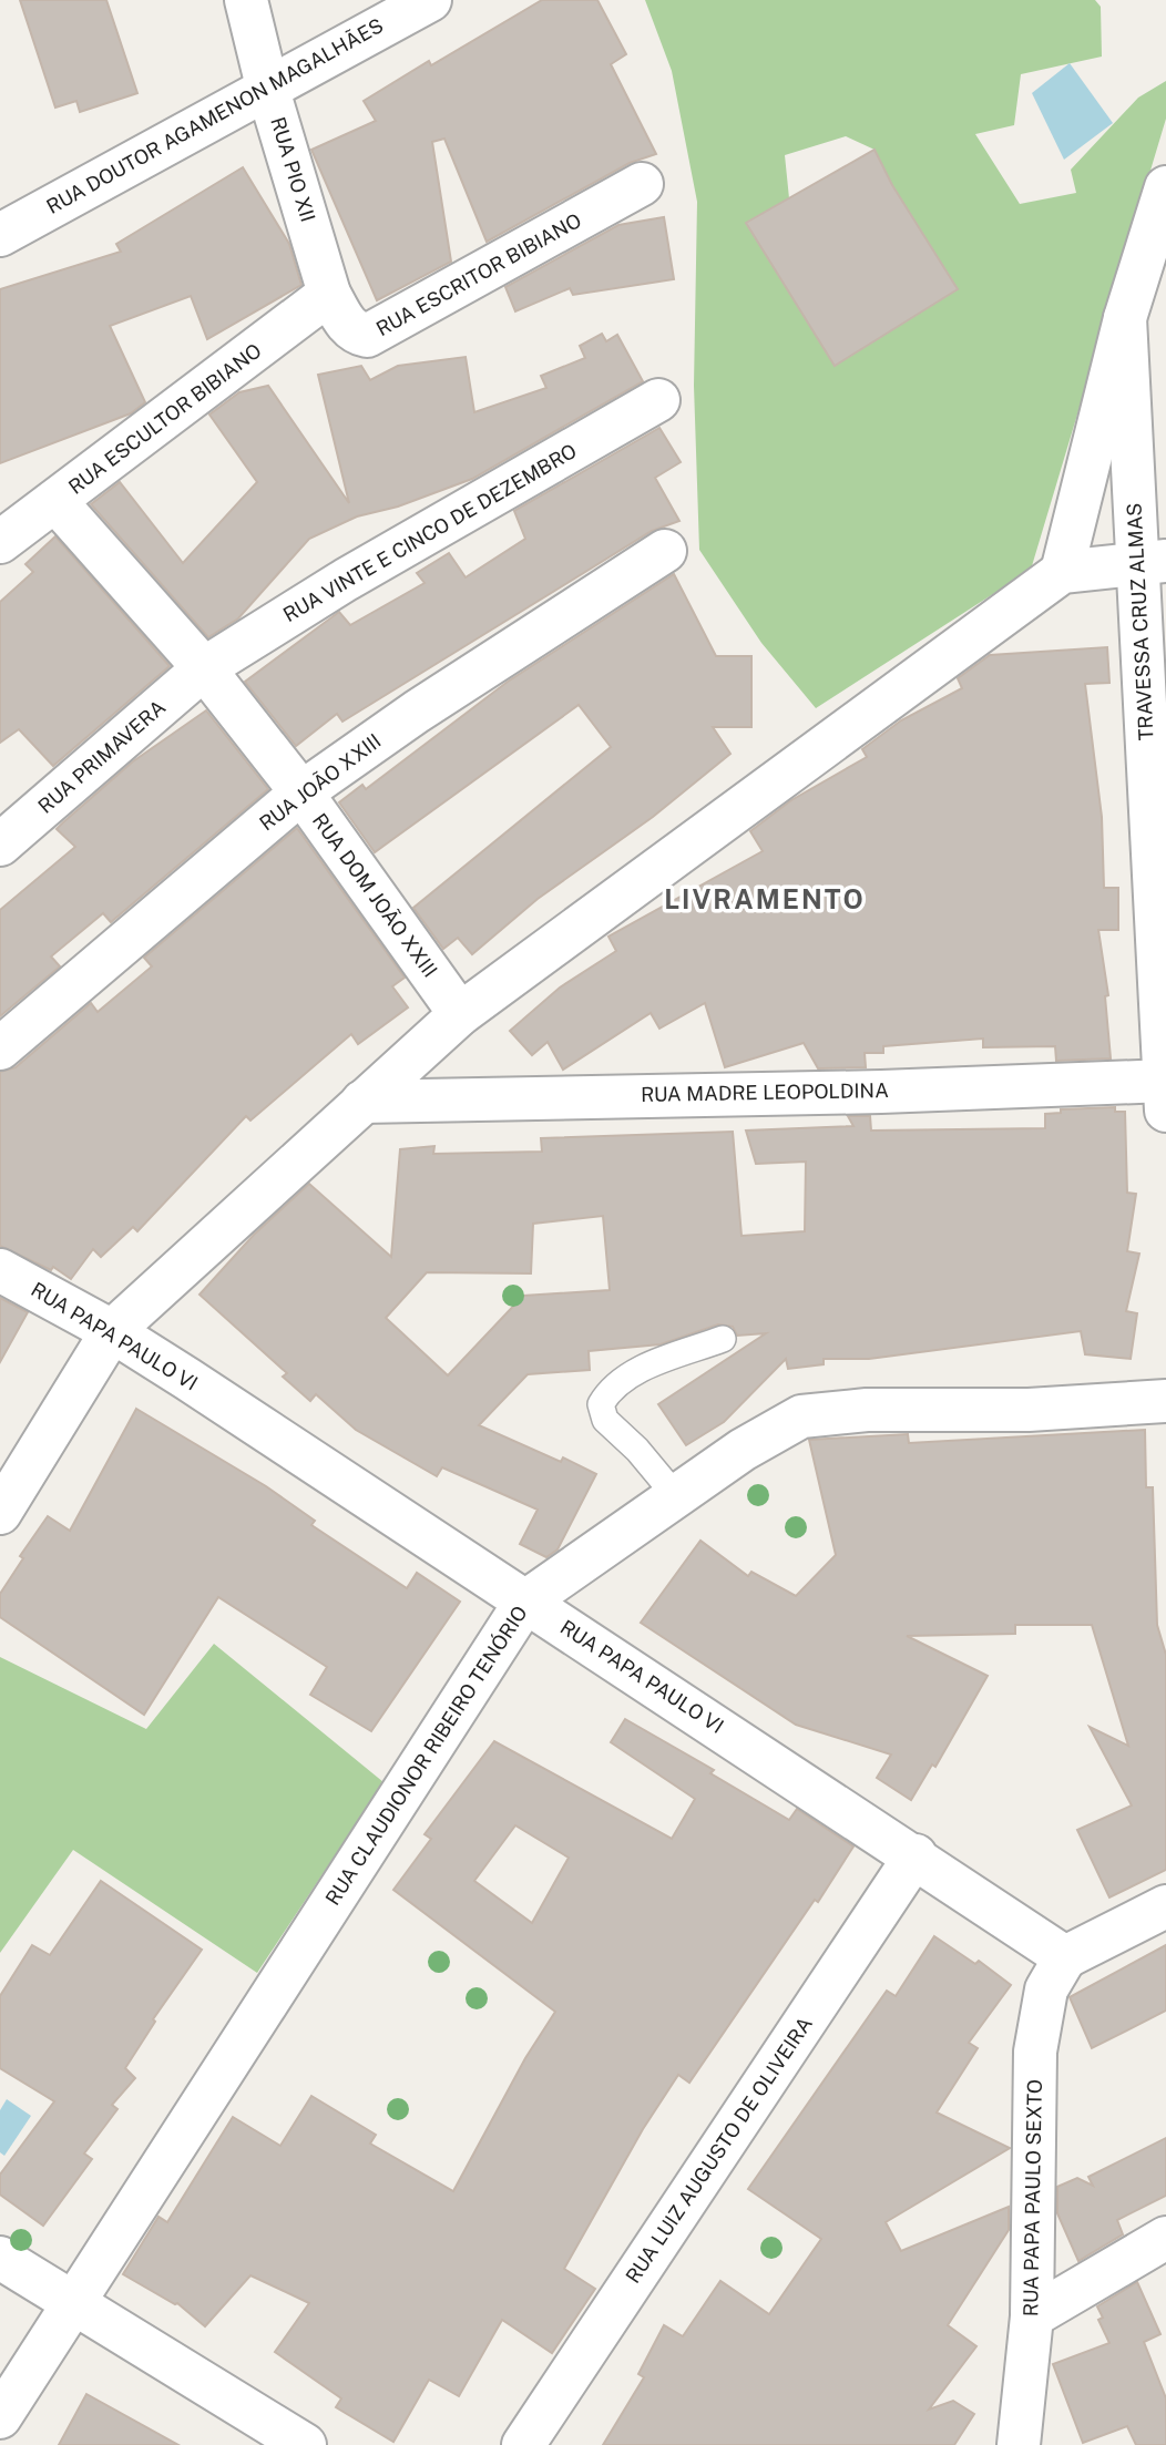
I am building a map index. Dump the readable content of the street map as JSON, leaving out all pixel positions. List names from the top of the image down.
{
  "streets": {
    "street": [
      "RUA DOUTOR AGAMENON MAGALHÃES",
      "RUA PIO XII",
      "RUA ESCRITOR BIBIANO",
      "RUA ESCULTOR BIBIANO",
      "RUA VINTE E CINCO DE DEZEMBRO",
      "TRAVESSA CRUZ ALMAS",
      "RUA PRIMAVERA",
      "RUA JOÃO XXIII",
      "RUA DOM JOÃO XXIII",
      "RUA MADRE LEOPOLDINA",
      "RUA PAPA PAULO VI",
      "RUA CLAUDIONOR RIBEIRO TENÓRIO",
      "RUA LUIZ AUGUSTO DE OLIVEIRA",
      "RUA PAPA PAULO SEXTO"
    ]
  },
  "crossings": [
    ["RUA DOUTOR AGAMENON MAGALHÃES", "RUA PIO XII"],
    ["RUA PIO XII", "RUA ESCRITOR BIBIANO"],
    ["RUA PIO XII", "RUA ESCULTOR BIBIANO"],
    ["RUA ESCRITOR BIBIANO", "RUA ESCULTOR BIBIANO"],
    ["RUA ESCULTOR BIBIANO", "RUA DOM JOÃO XXIII"],
    ["RUA VINTE E CINCO DE DEZEMBRO", "RUA PRIMAVERA"],
    ["RUA VINTE E CINCO DE DEZEMBRO", "RUA DOM JOÃO XXIII"],
    ["TRAVESSA CRUZ ALMAS", "RUA MADRE LEOPOLDINA"],
    ["RUA PRIMAVERA", "RUA DOM JOÃO XXIII"],
    ["RUA JOÃO XXIII", "RUA DOM JOÃO XXIII"],
    ["RUA PAPA PAULO VI", "RUA CLAUDIONOR RIBEIRO TENÓRIO"],
    ["RUA PAPA PAULO VI", "RUA LUIZ AUGUSTO DE OLIVEIRA"],
    ["RUA PAPA PAULO VI", "RUA PAPA PAULO SEXTO"]
  ],
  "districts": ["LIVRAMENTO"]
}
